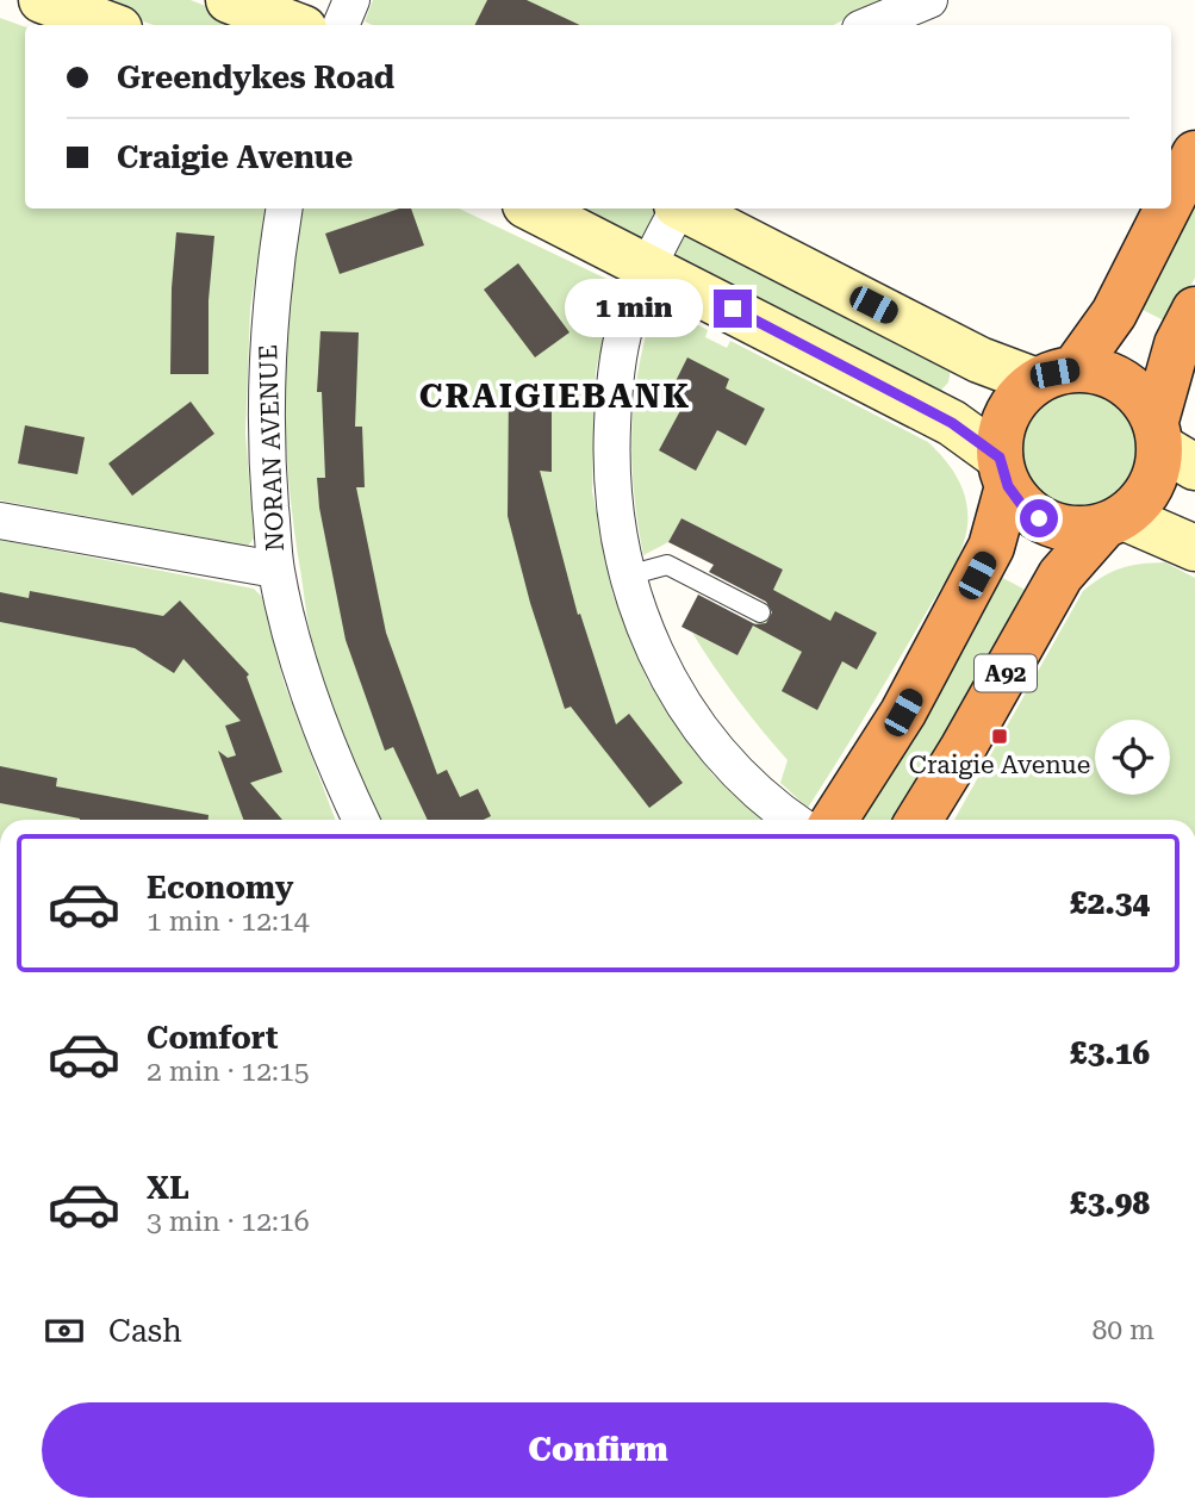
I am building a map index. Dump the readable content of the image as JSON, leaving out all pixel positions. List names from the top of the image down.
{
  "streets": {
    "highway": ["A92"],
    "street": ["NORAN AVENUE"]
  },
  "districts": ["CRAIGIEBANK"],
  "places": {
    "transit": ["Craigie Avenue"]
  },
  "page": {
    "banner": ["Greendykes Road", "Craigie Avenue"],
    "bubble": "1 min",
    "list": [
      {
        "name": "Economy",
        "note": "1 min · 12:14",
        "value": "£2.34"
      },
      {
        "name": "Comfort",
        "note": "2 min · 12:15",
        "value": "£3.16"
      },
      {
        "name": "XL",
        "note": "3 min · 12:16",
        "value": "£3.98"
      }
    ],
    "pay": ["Cash", "80 m"],
    "buttons": "Confirm"
  }
}
